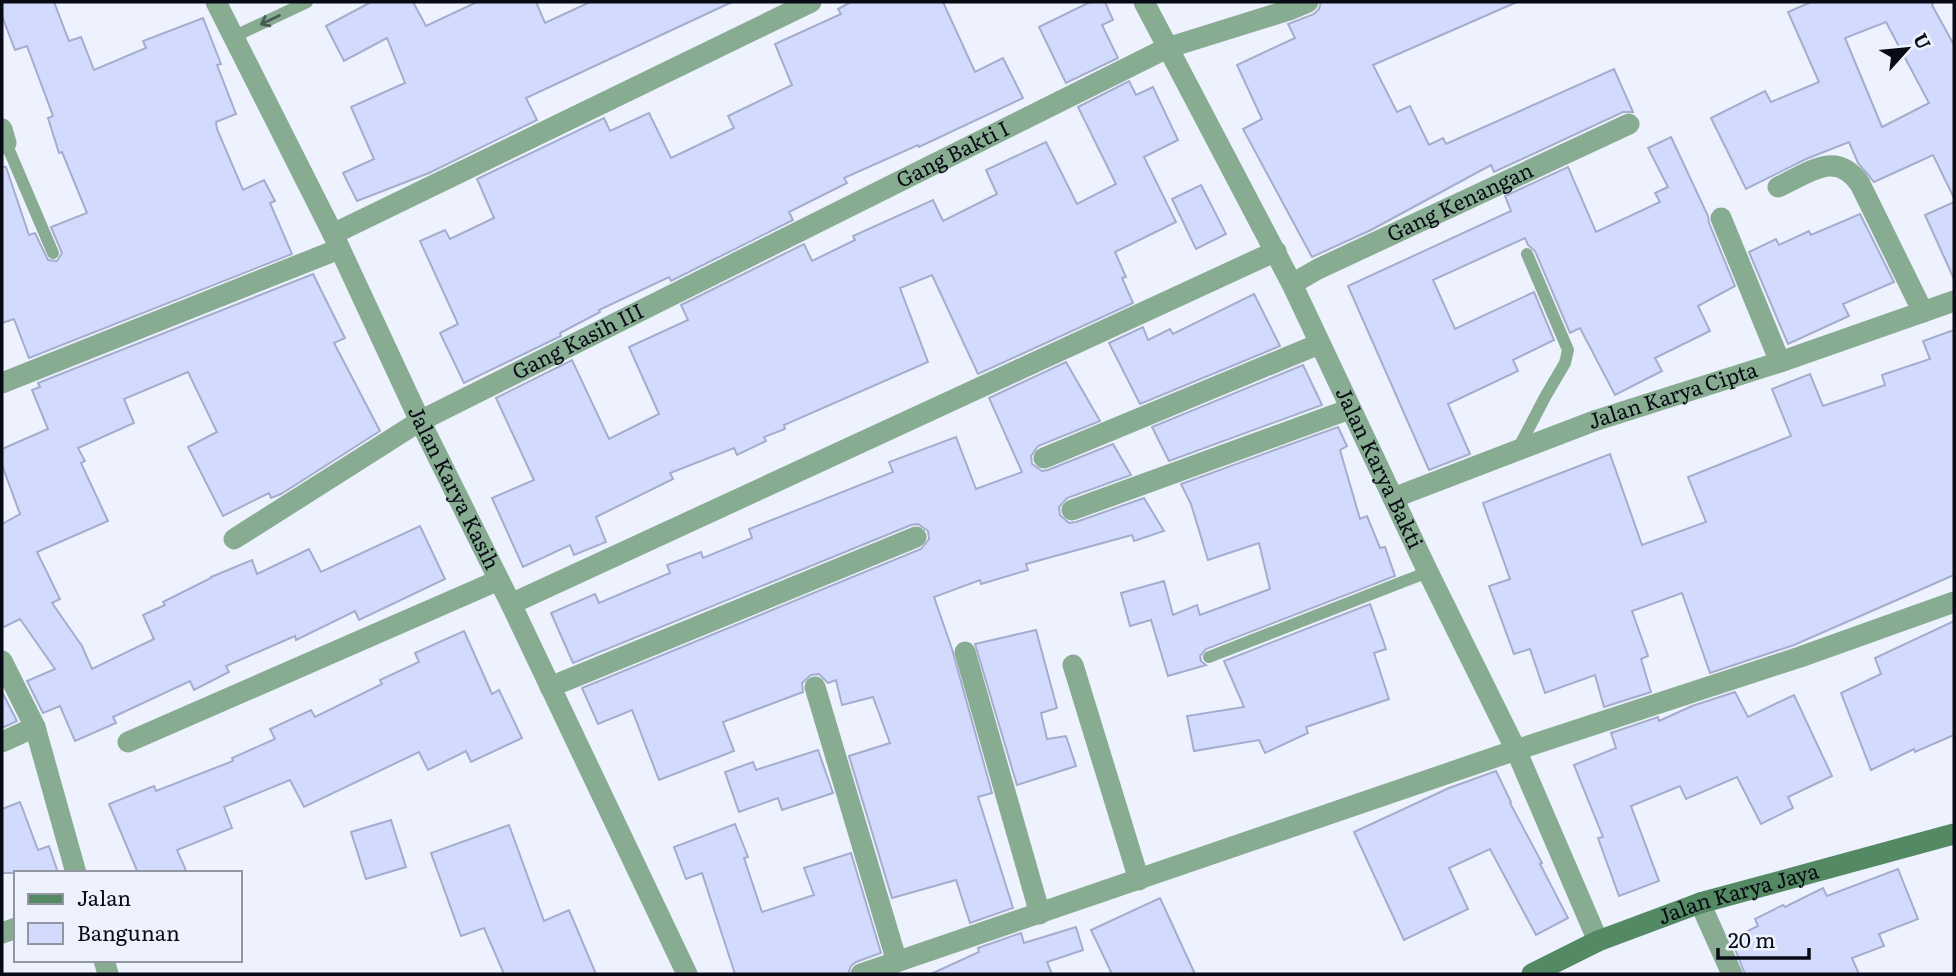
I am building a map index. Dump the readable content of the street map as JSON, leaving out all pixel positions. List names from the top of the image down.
{
  "streets": {
    "main road": ["Jalan Karya Jaya"],
    "street": [
      "Gang Bakti I",
      "Gang Kenangan",
      "Gang Kasih III",
      "Jalan Karya Cipta",
      "Jalan Karya Bakti",
      "Jalan Karya Kasih"
    ]
  },
  "crossings": [
    ["Gang Bakti I", "Gang Kasih III"],
    ["Gang Bakti I", "Jalan Karya Bakti"],
    ["Gang Kenangan", "Jalan Karya Bakti"],
    ["Gang Kasih III", "Jalan Karya Kasih"],
    ["Jalan Karya Cipta", "Jalan Karya Bakti"],
    ["Jalan Karya Bakti", "Jalan Karya Jaya"]
  ],
  "legend": ["Jalan", "Bangunan"],
  "scale_bar": "20 m",
  "north": "top right"
}
